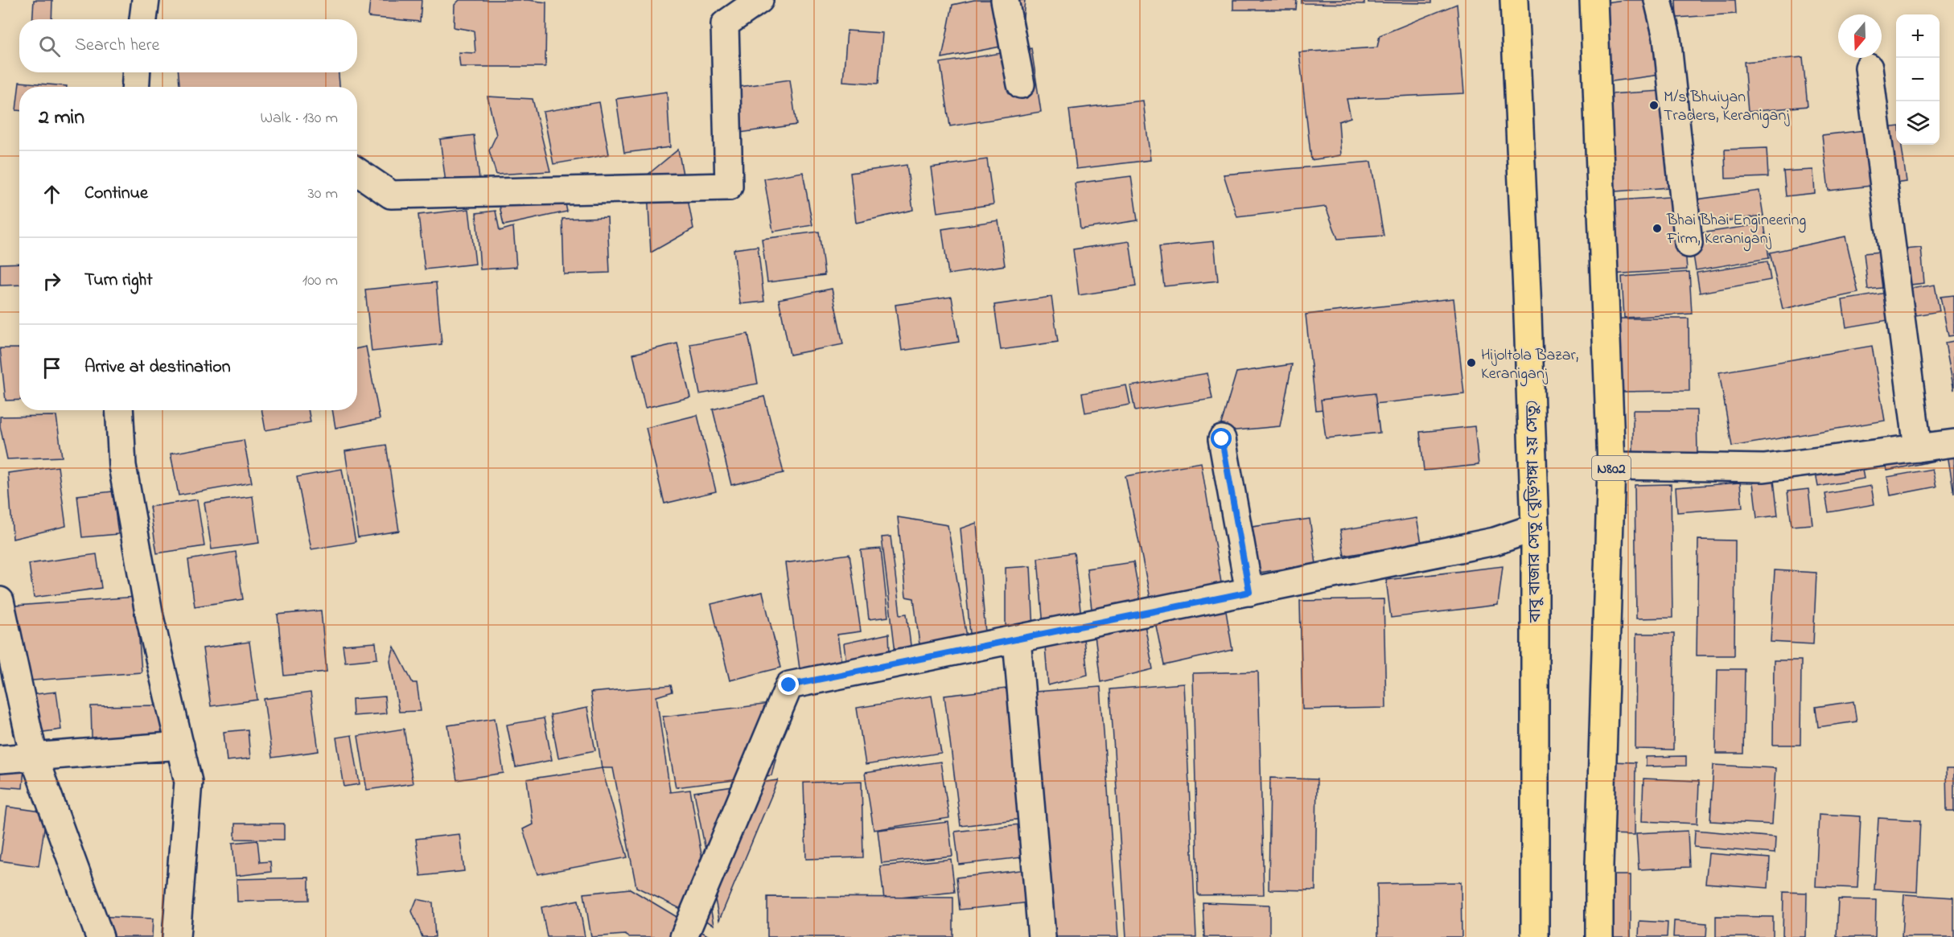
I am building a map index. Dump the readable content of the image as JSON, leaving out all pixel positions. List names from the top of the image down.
{
  "streets": {
    "highway": ["N802", "বাবু বাজার সেতু (বুড়িগঙ্গা ২য় সেতু)"]
  },
  "places": ["M/s Bhuiyan Traders, Keraniganj", "Bhai Bhai Engineering Firm, Keraniganj", "Hijoltola Bazar, Keraniganj"],
  "north": "bottom",
  "page": {
    "map_buttons": ["+", "−"],
    "search": "Search here",
    "heading": ["2 min", "Walk · 130 m"],
    "list": [
      ["Continue", "30 m"],
      ["Turn right", "100 m"],
      "Arrive at destination"
    ]
  }
}
